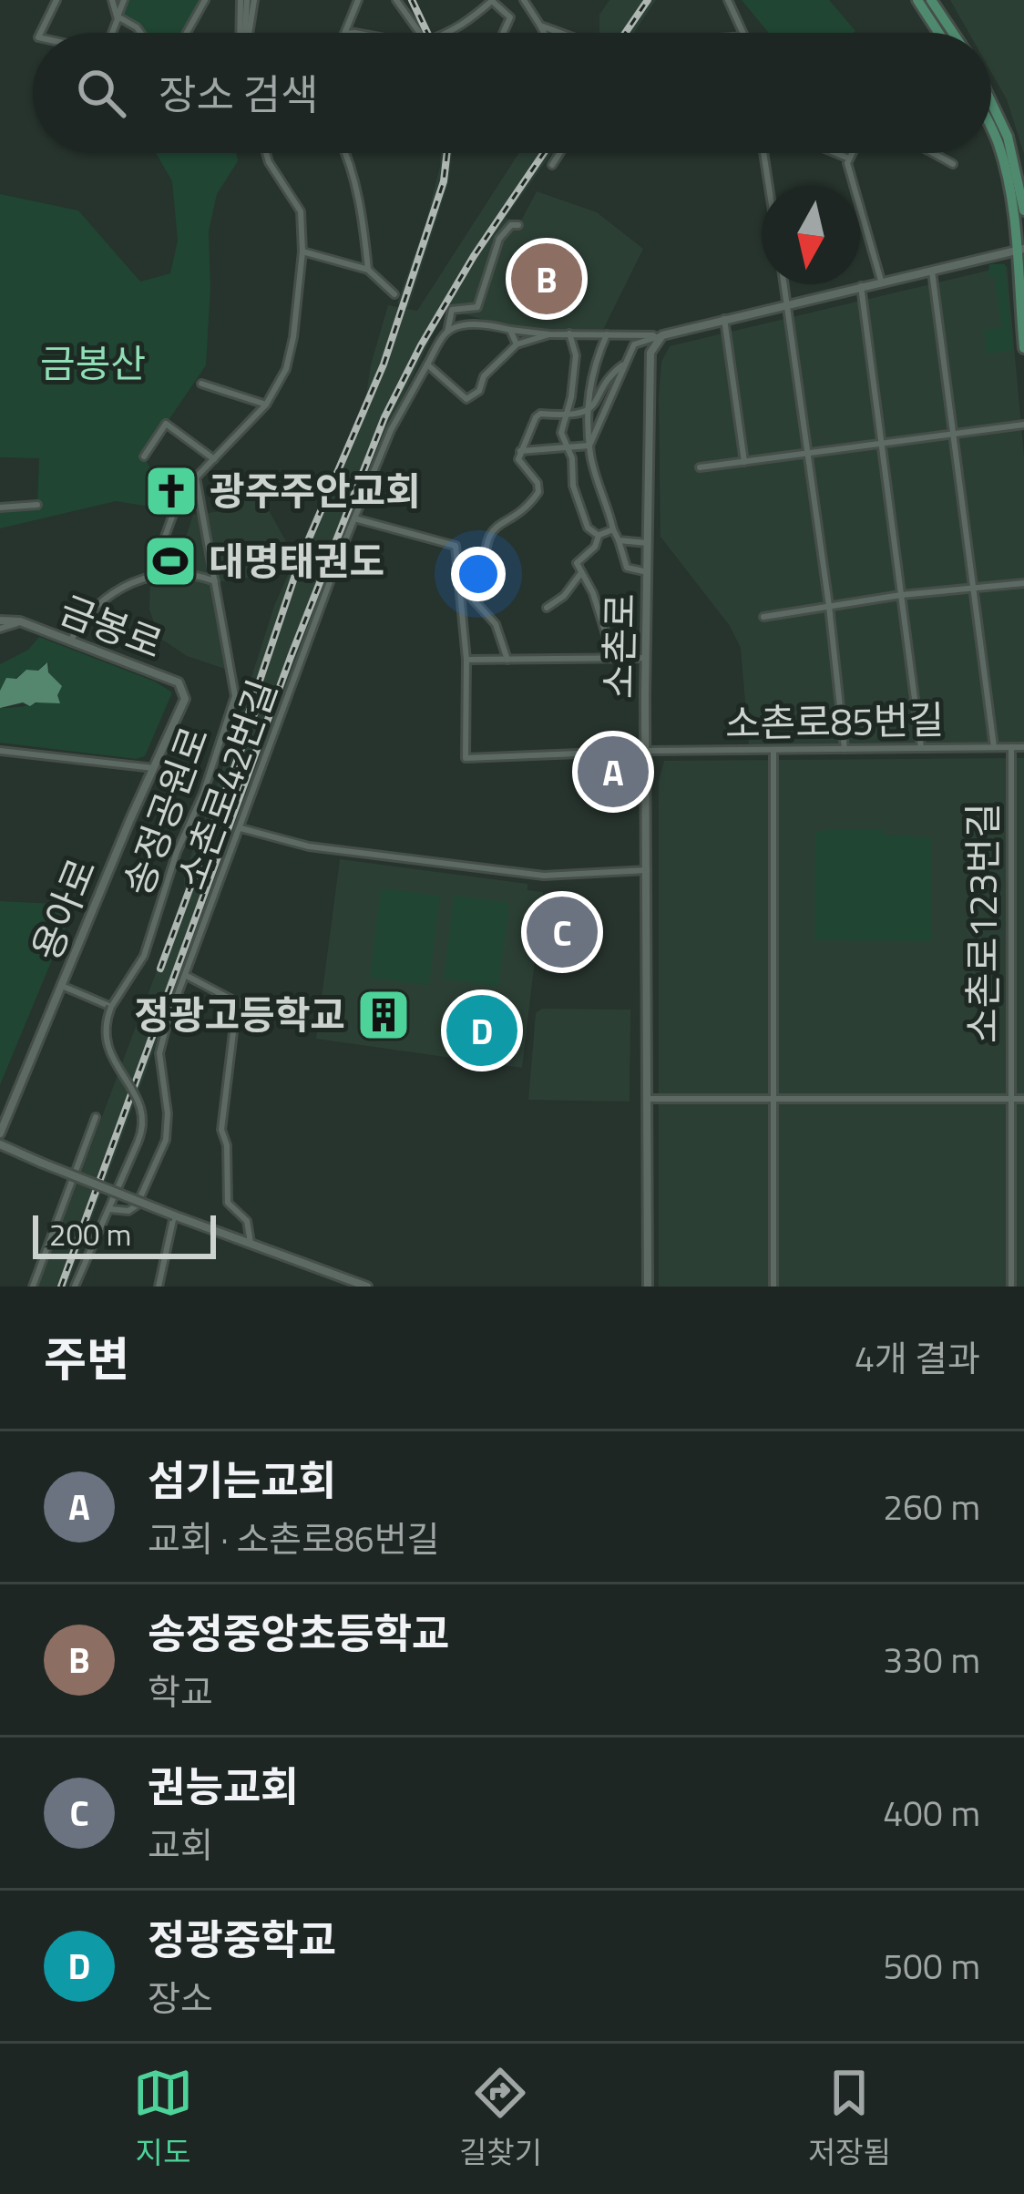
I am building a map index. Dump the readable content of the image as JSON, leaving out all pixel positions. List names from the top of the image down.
{
  "streets": {
    "street": [
      "금봉로",
      "소촌로",
      "소촌로85번길",
      "소촌로42번길",
      "송정공원로",
      "용아로",
      "소촌로123번길"
    ]
  },
  "crossings": [
    ["금봉로", "용아로"],
    ["소촌로", "소촌로85번길"],
    ["소촌로", "소촌로123번길"],
    ["소촌로85번길", "소촌로123번길"]
  ],
  "parks": ["금봉산"],
  "places": {
    "church": ["광주주안교회"],
    "sports": ["대명태권도"],
    "building": ["정광고등학교"]
  },
  "scale_bar": "200 m",
  "north": "bottom",
  "page": {
    "search": "장소 검색",
    "pins": [
      "B",
      "A",
      "C",
      "D"
    ],
    "scale": "200 m",
    "heading": ["주변", "4개 결과"],
    "list": [
      {
        "mark": "A",
        "name": "섬기는교회",
        "note": "교회 · 소촌로86번길",
        "value": "260 m"
      },
      {
        "mark": "B",
        "name": "송정중앙초등학교",
        "note": "학교",
        "value": "330 m"
      },
      {
        "mark": "C",
        "name": "권능교회",
        "note": "교회",
        "value": "400 m"
      },
      {
        "mark": "D",
        "name": "정광중학교",
        "note": "장소",
        "value": "500 m"
      }
    ],
    "nav": ["지도", "길찾기", "저장됨"]
  }
}
